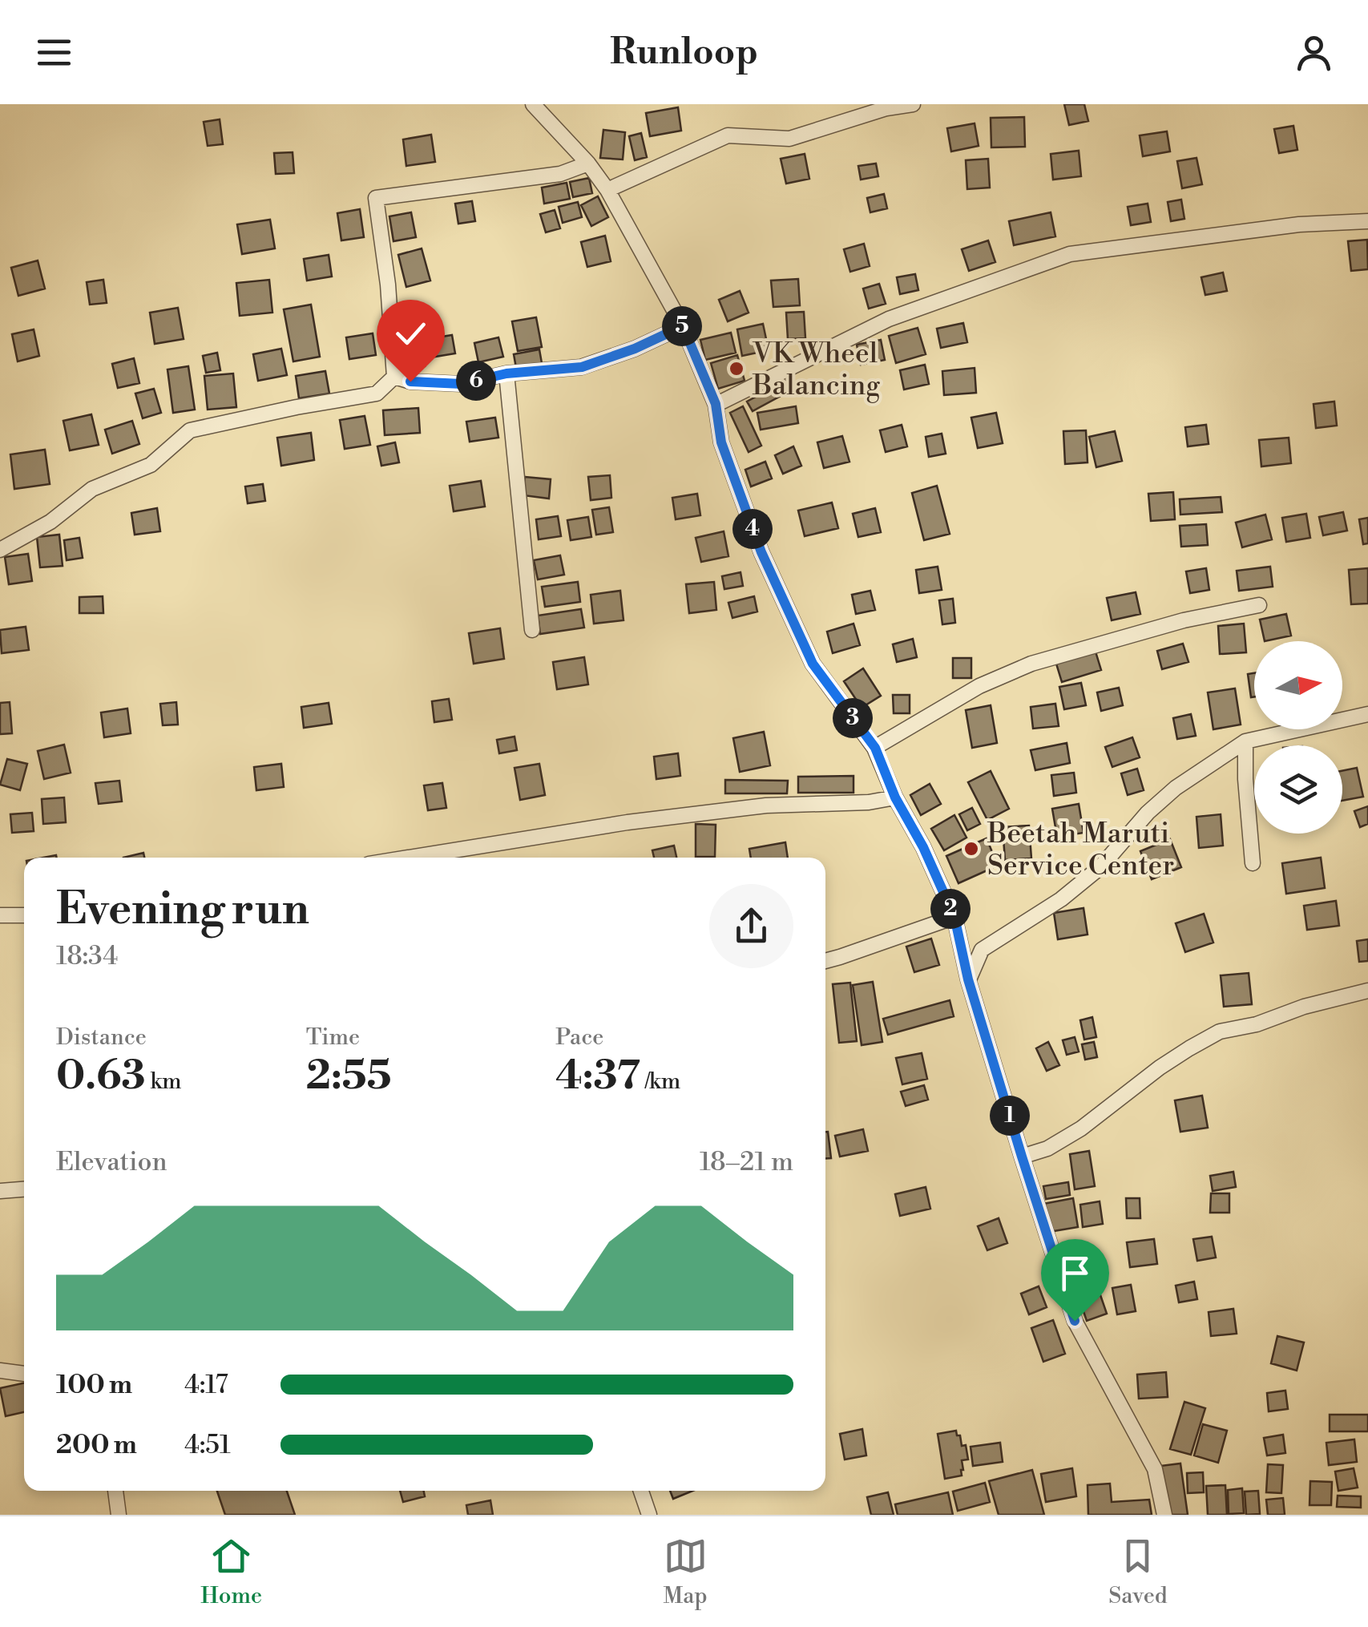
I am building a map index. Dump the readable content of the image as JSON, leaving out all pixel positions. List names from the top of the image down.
{
  "places": ["VK Wheel Balancing", "Beetah Maruti Service Center"],
  "north": "right",
  "page": {
    "header": "Runloop",
    "pins": [
      "5",
      "6",
      "4",
      "3",
      "2",
      "1"
    ],
    "heading": ["Evening run", "18:34"],
    "stats": [
      ["Distance", "0.63 km"],
      ["Time", "2:55"],
      ["Pace", "4:37 /km"]
    ],
    "chart": ["Elevation", "18–21 m"],
    "list": [
      {
        "name": "100 m",
        "note": "4:17"
      },
      {
        "name": "200 m",
        "note": "4:51"
      }
    ],
    "tabs": ["Home", "Map", "Saved"]
  }
}
